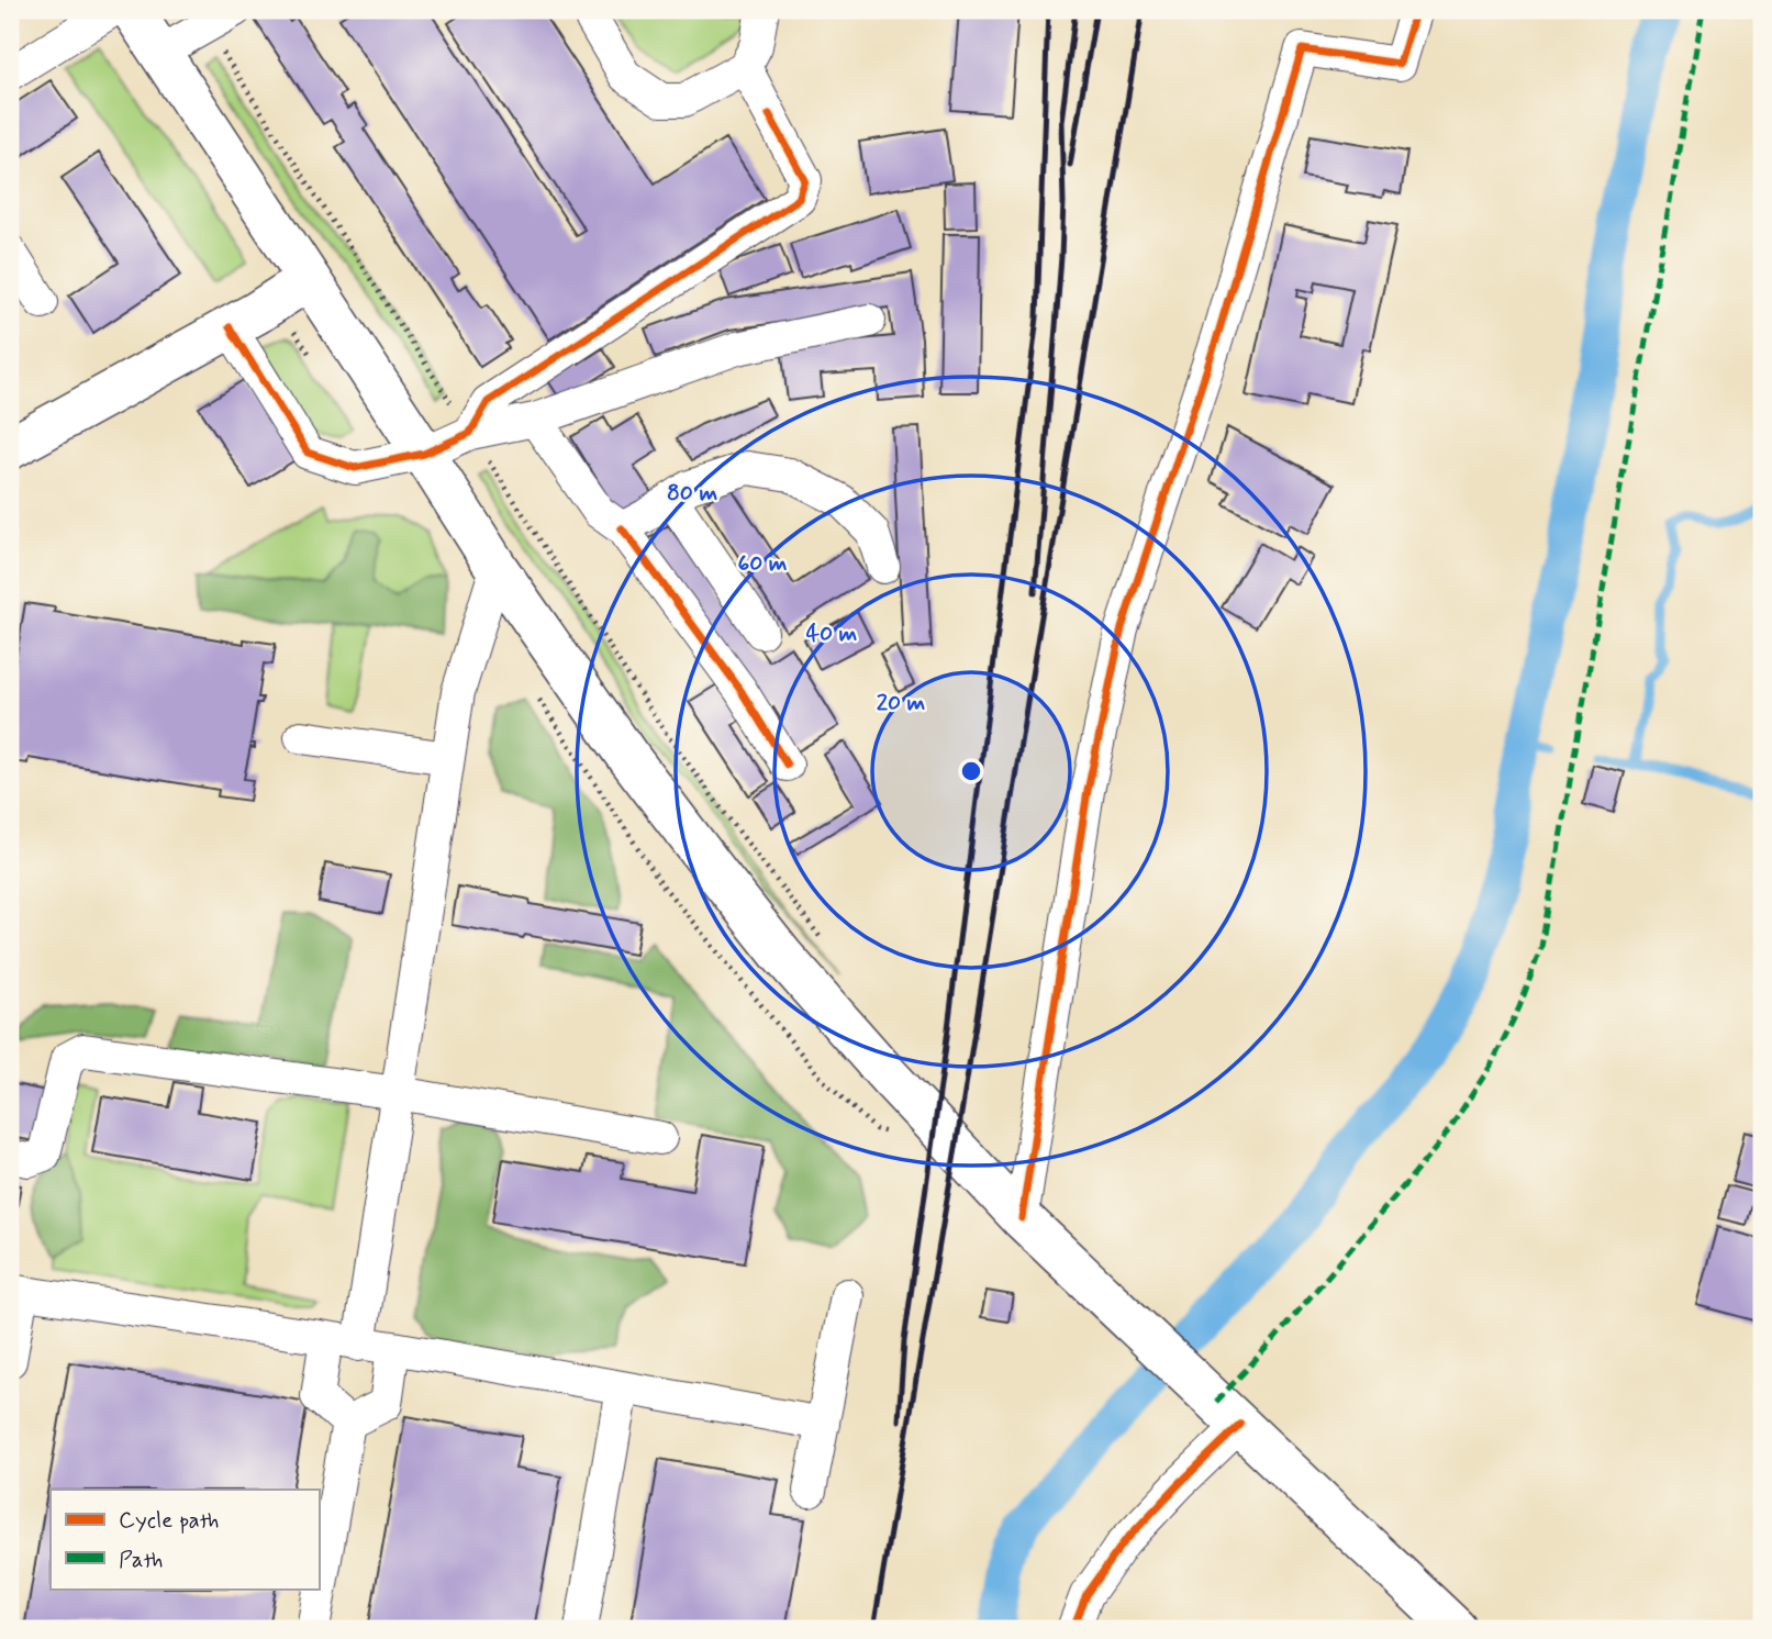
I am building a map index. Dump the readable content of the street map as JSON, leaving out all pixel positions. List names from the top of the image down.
{
  "legend": ["Cycle path", "Path"],
  "rings": [
    "80 m",
    "60 m",
    "40 m",
    "20 m"
  ]
}
